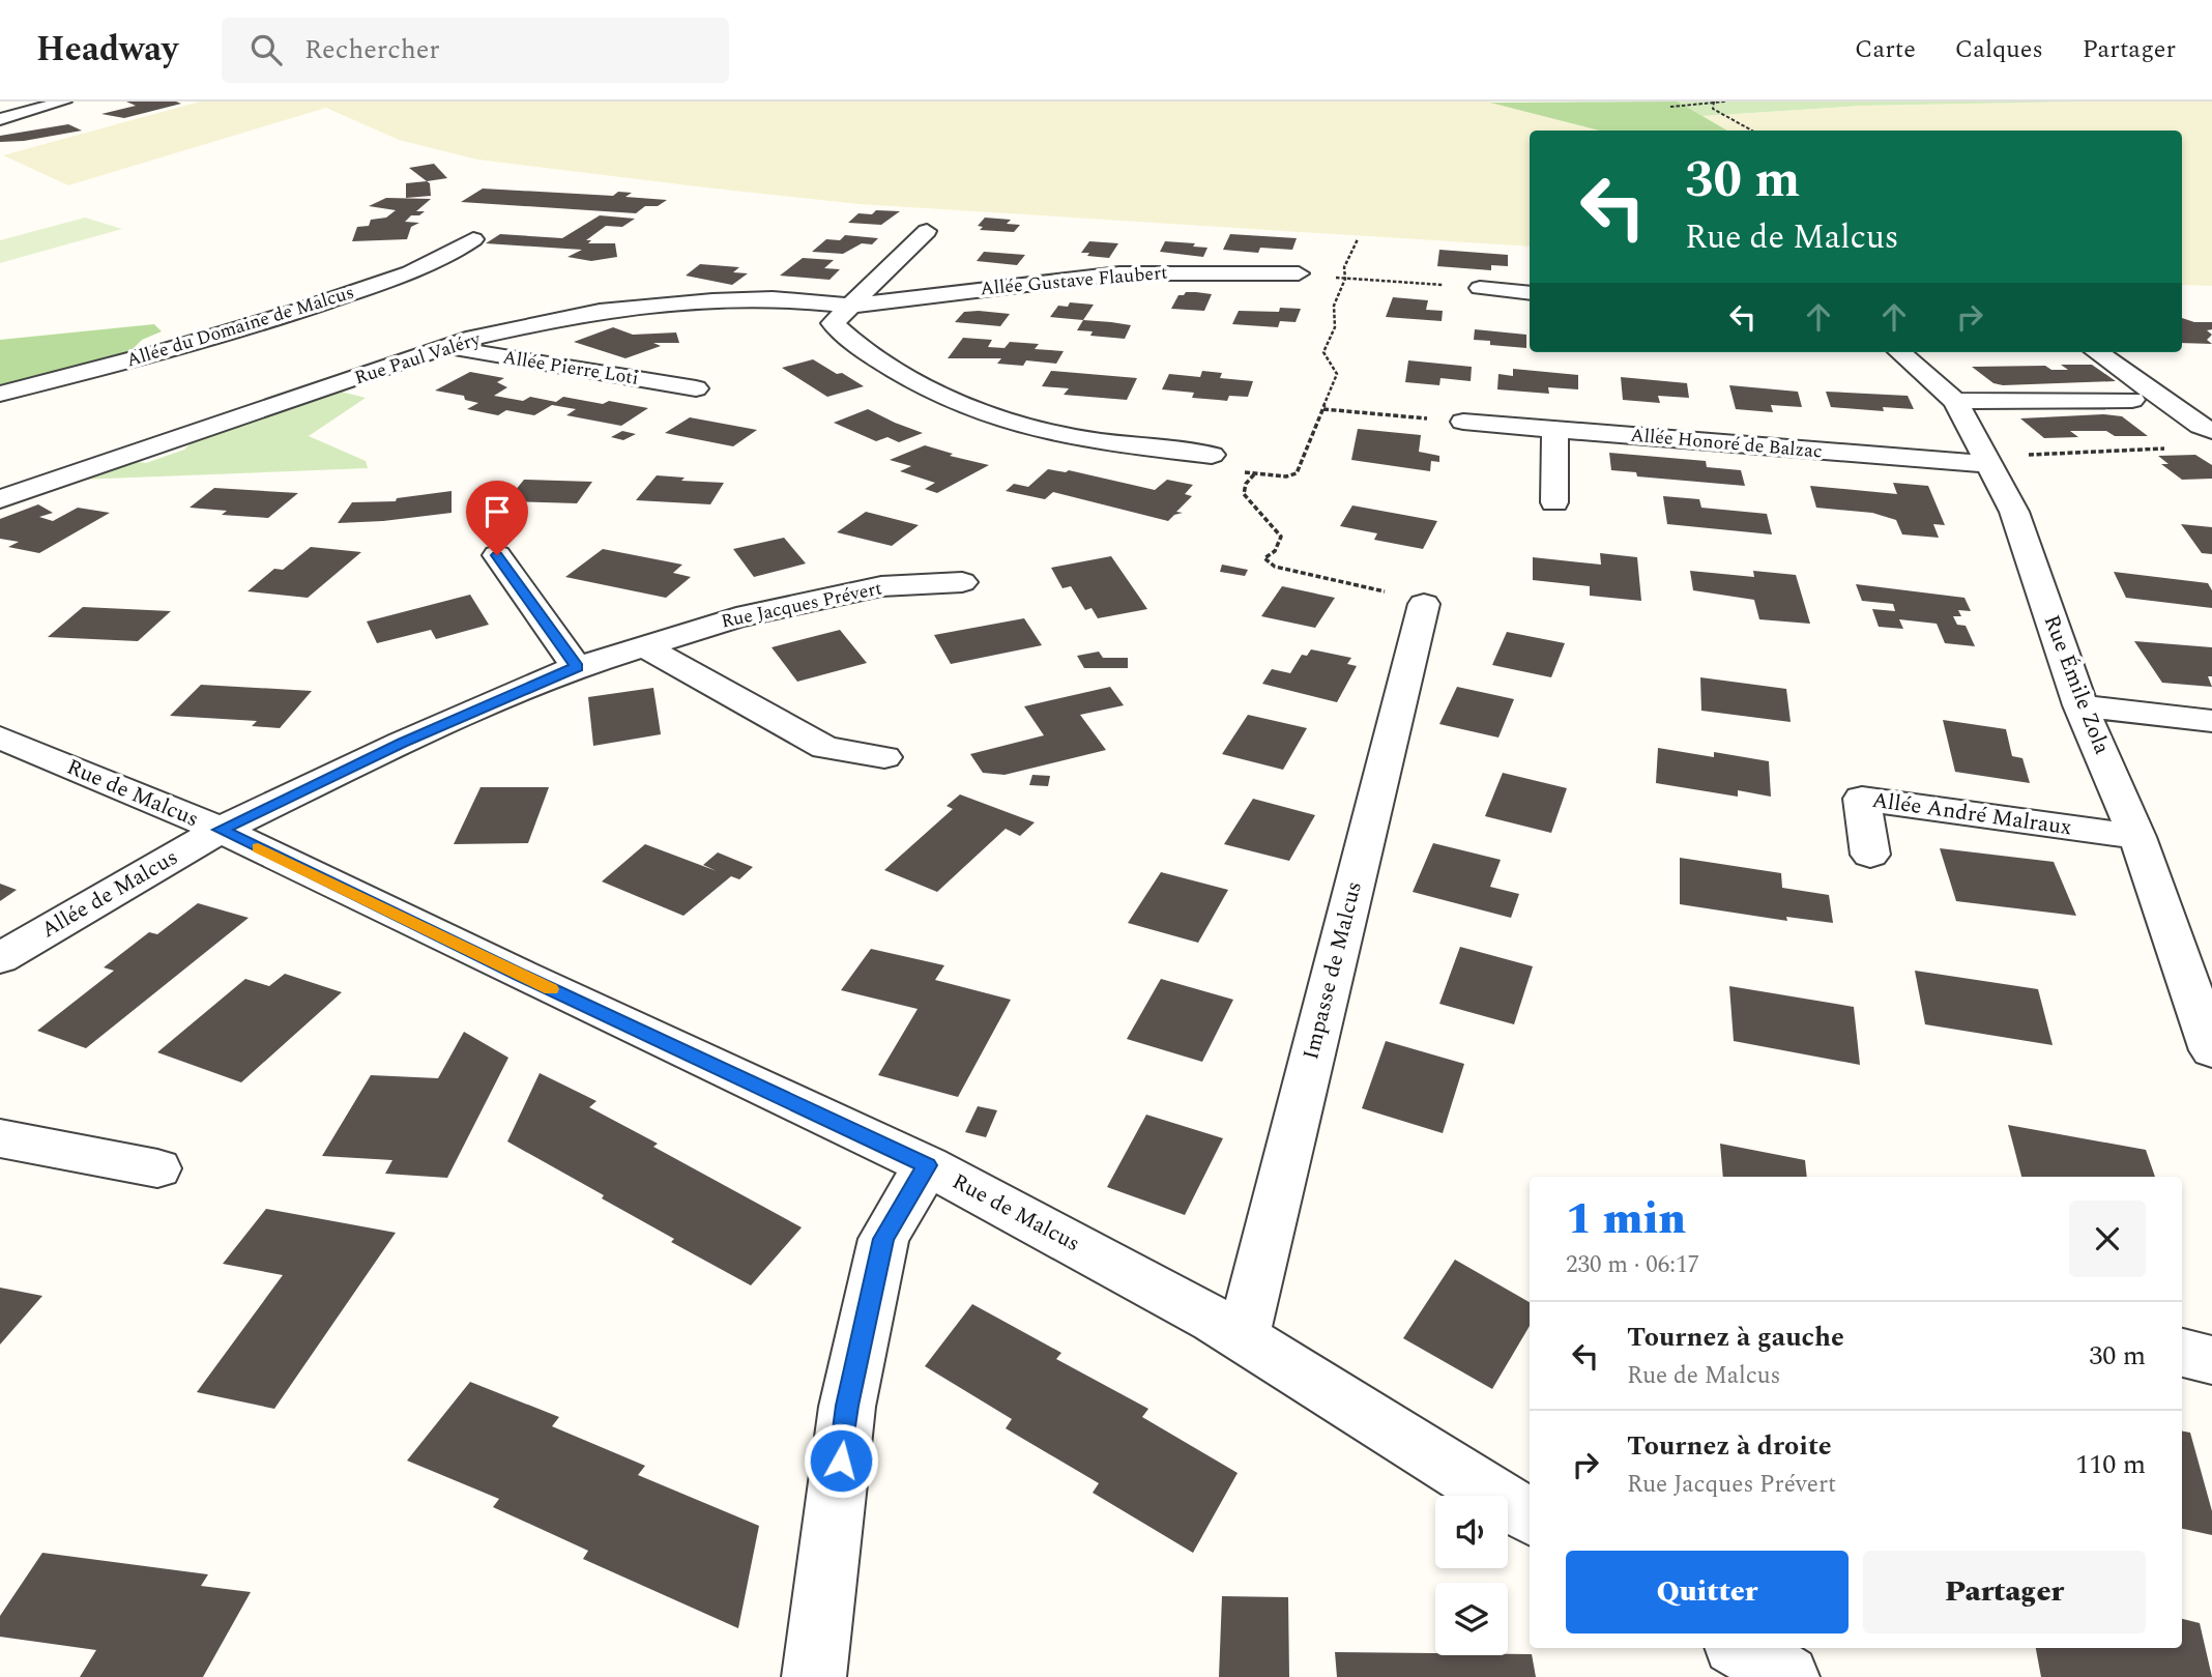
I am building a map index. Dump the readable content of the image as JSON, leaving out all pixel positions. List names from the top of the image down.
{
  "streets": {
    "street": [
      "Allée Gustave Flaubert",
      "Allée du Domaine de Malcus",
      "Rue Paul Valéry",
      "Allée Pierre Loti",
      "Allée Honoré de Balzac",
      "Rue Jacques Prévert",
      "Rue Émile Zola",
      "Rue de Malcus",
      "Allée André Malraux",
      "Allée de Malcus",
      "Impasse de Malcus"
    ]
  },
  "crossings": [
    ["Allée Gustave Flaubert", "Rue Paul Valéry"],
    ["Rue Paul Valéry", "Allée Pierre Loti"],
    ["Allée Honoré de Balzac", "Rue Émile Zola"],
    ["Rue Jacques Prévert", "Rue de Malcus"],
    ["Rue Jacques Prévert", "Allée de Malcus"],
    ["Rue Émile Zola", "Allée André Malraux"],
    ["Rue de Malcus", "Allée de Malcus"],
    ["Rue de Malcus", "Impasse de Malcus"]
  ],
  "page": {
    "header": "Headway",
    "search": "Rechercher",
    "nav": ["Carte", "Calques", "Partager"],
    "turn": ["30 m", "Rue de Malcus"],
    "heading": ["1 min", "230 m · 06:17"],
    "list": [
      {
        "name": "Tournez à gauche",
        "note": "Rue de Malcus",
        "value": "30 m"
      },
      {
        "name": "Tournez à droite",
        "note": "Rue Jacques Prévert",
        "value": "110 m"
      }
    ],
    "buttons": ["Quitter", "Partager"]
  }
}
